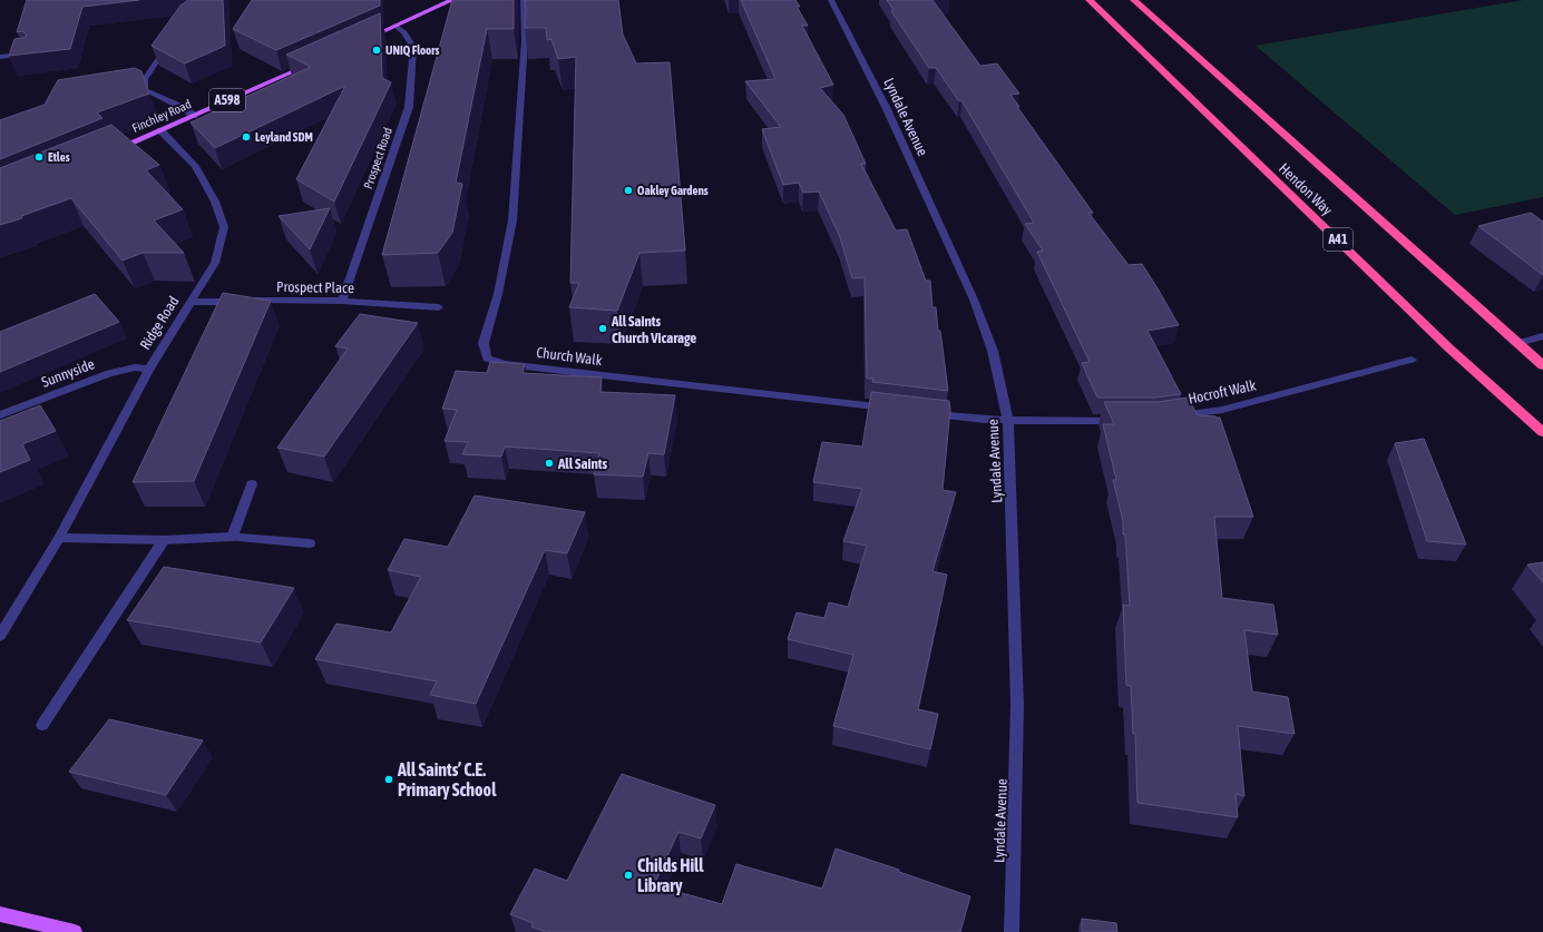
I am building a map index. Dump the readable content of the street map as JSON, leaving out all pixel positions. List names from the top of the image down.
{
  "streets": {
    "highway": ["Hendon Way", "A41"],
    "main road": ["A598", "Finchley Road"],
    "street": [
      "Lyndale Avenue",
      "Prospect Road",
      "Prospect Place",
      "Ridge Road",
      "Church Walk",
      "Sunnyside",
      "Hocroft Walk"
    ]
  },
  "crossings": [
    ["Finchley Road", "Ridge Road"],
    ["Prospect Road", "Prospect Place"],
    ["Prospect Place", "Ridge Road"],
    ["Ridge Road", "Sunnyside"]
  ],
  "places": [
    "UNIQ Floors",
    "Leyland SDM",
    "Etles",
    "Oakley Gardens",
    "All Saints Church Vicarage",
    "All Saints",
    "All Saints’ C.E. Primary School",
    "Childs Hill Library"
  ]
}
